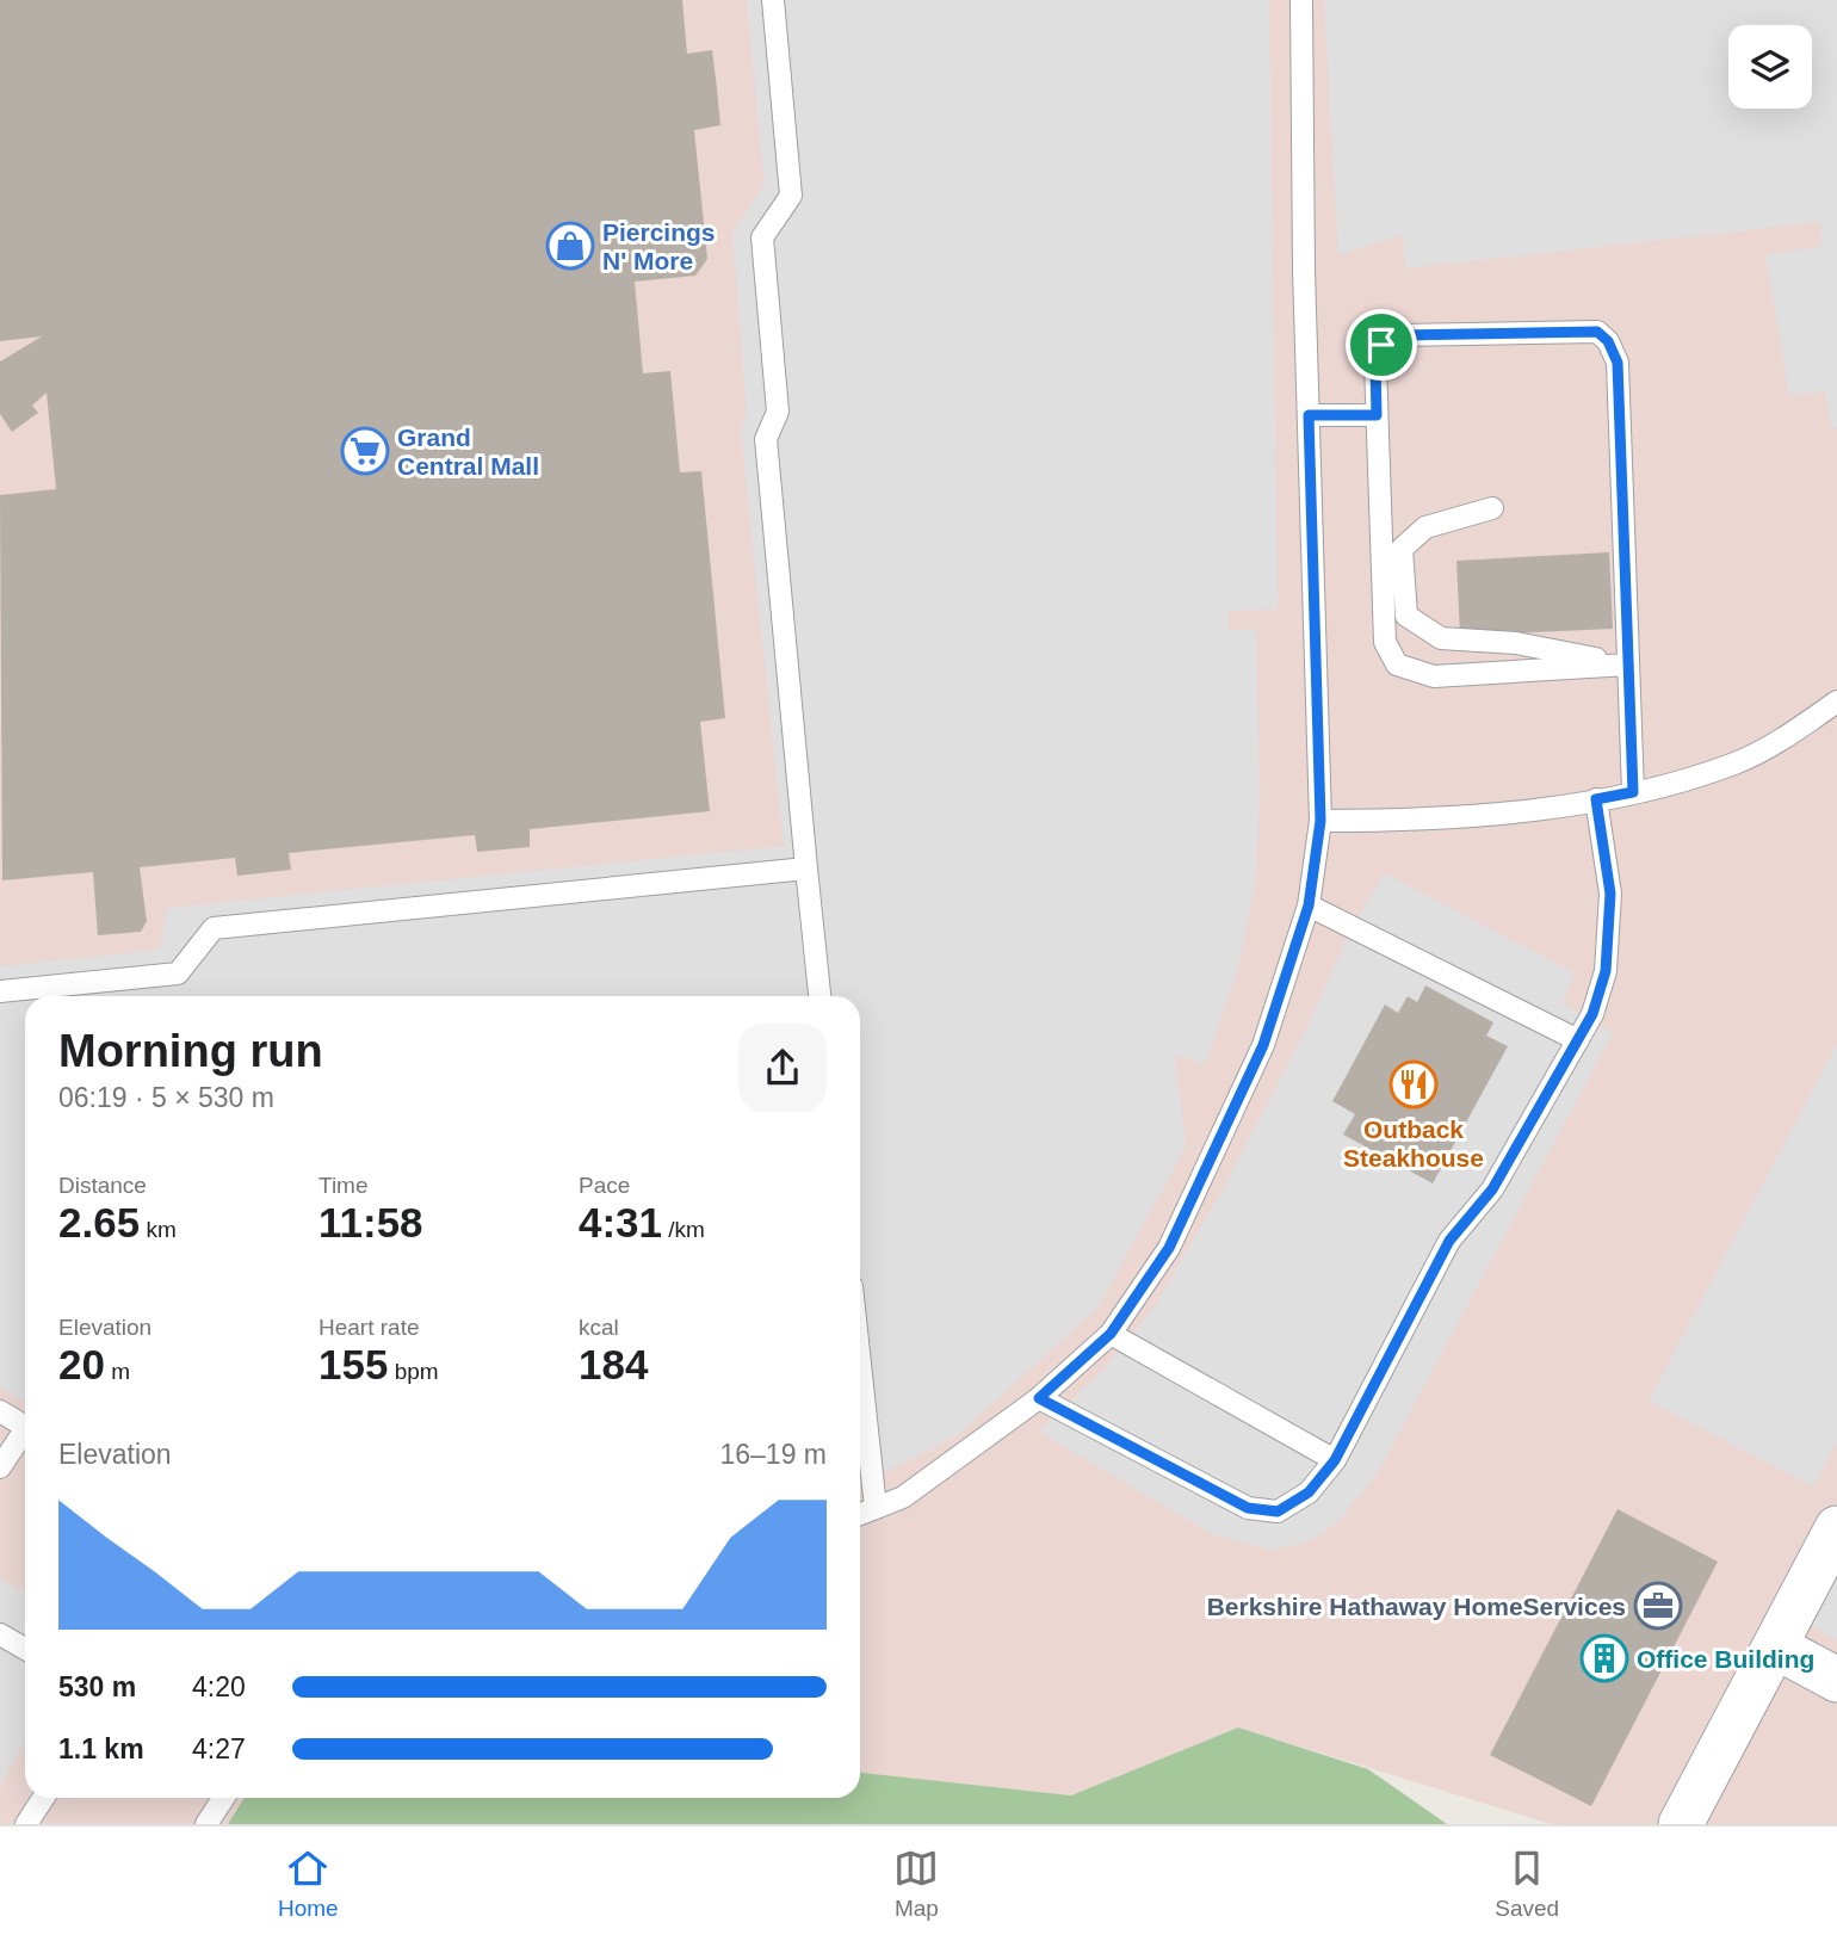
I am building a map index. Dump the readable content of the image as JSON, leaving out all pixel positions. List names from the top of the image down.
{
  "places": {
    "shop": ["Piercings N' More"],
    "supermarket": ["Grand Central Mall"],
    "restaurant": ["Outback Steakhouse"],
    "office": ["Berkshire Hathaway HomeServices"],
    "building": ["Office Building"]
  },
  "page": {
    "heading": ["Morning run", "06:19 · 5 × 530 m"],
    "stats": [
      ["Distance", "2.65 km"],
      ["Time", "11:58"],
      ["Pace", "4:31 /km"],
      ["Elevation", "20 m"],
      ["Heart rate", "155 bpm"],
      ["kcal", "184"]
    ],
    "chart": ["Elevation", "16–19 m"],
    "list": [
      {
        "name": "530 m",
        "note": "4:20"
      },
      {
        "name": "1.1 km",
        "note": "4:27"
      }
    ],
    "tabs": ["Home", "Map", "Saved"]
  }
}
